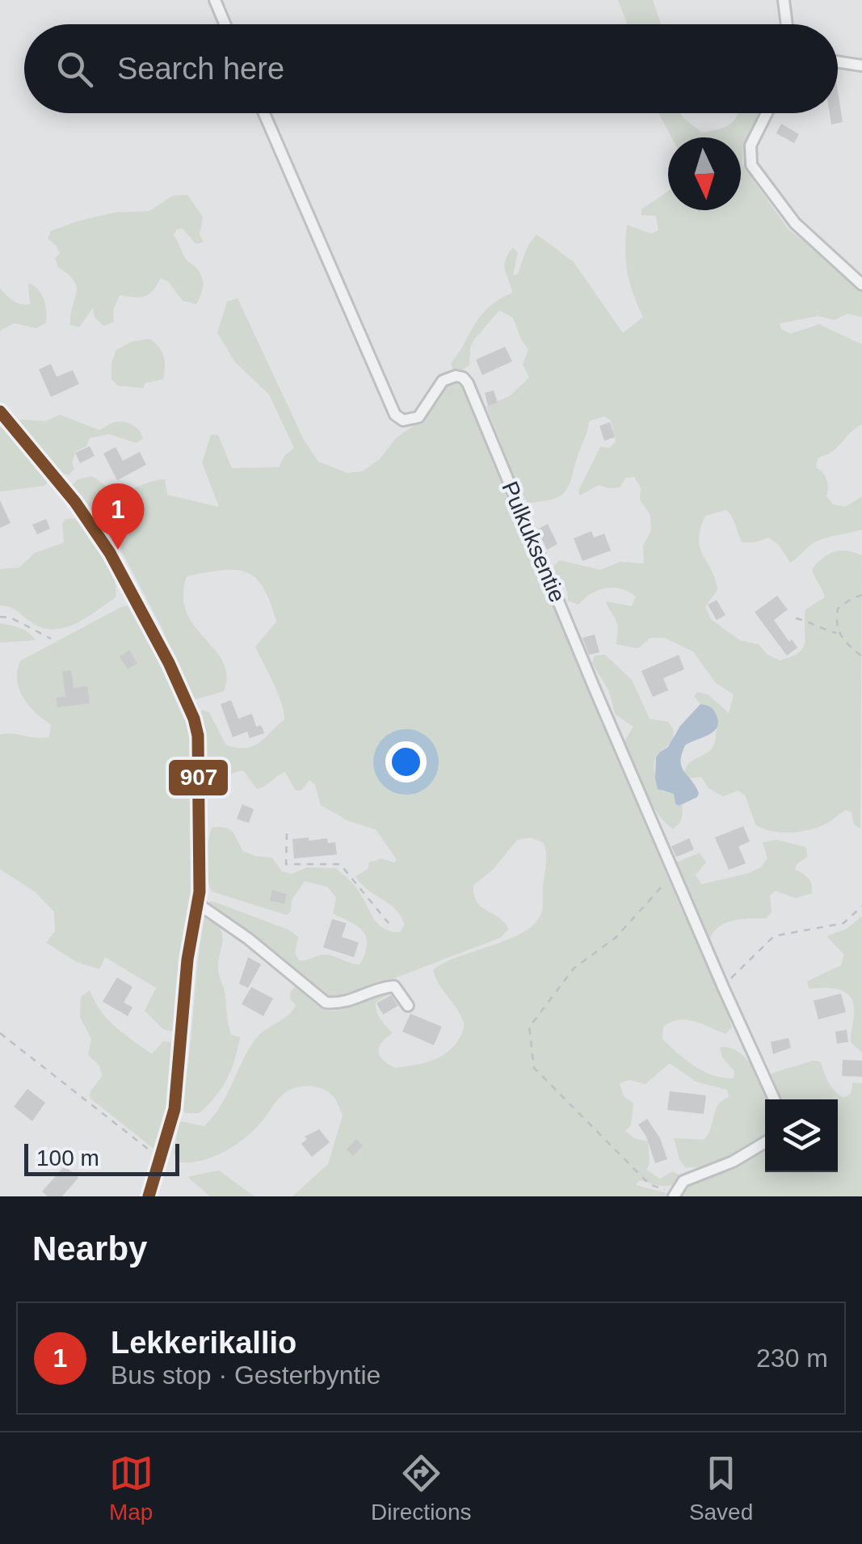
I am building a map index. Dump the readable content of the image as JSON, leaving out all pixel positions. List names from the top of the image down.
{
  "streets": {
    "street": ["Pulkuksentie"]
  },
  "lines": ["transit line 907"],
  "scale_bar": "100 m",
  "north": "bottom",
  "page": {
    "search": "Search here",
    "pins": "1",
    "scale": "100 m",
    "heading": "Nearby",
    "list": [
      {
        "mark": "1",
        "name": "Lekkerikallio",
        "note": "Bus stop · Gesterbyntie",
        "value": "230 m"
      }
    ],
    "nav": ["Map", "Directions", "Saved"]
  }
}
